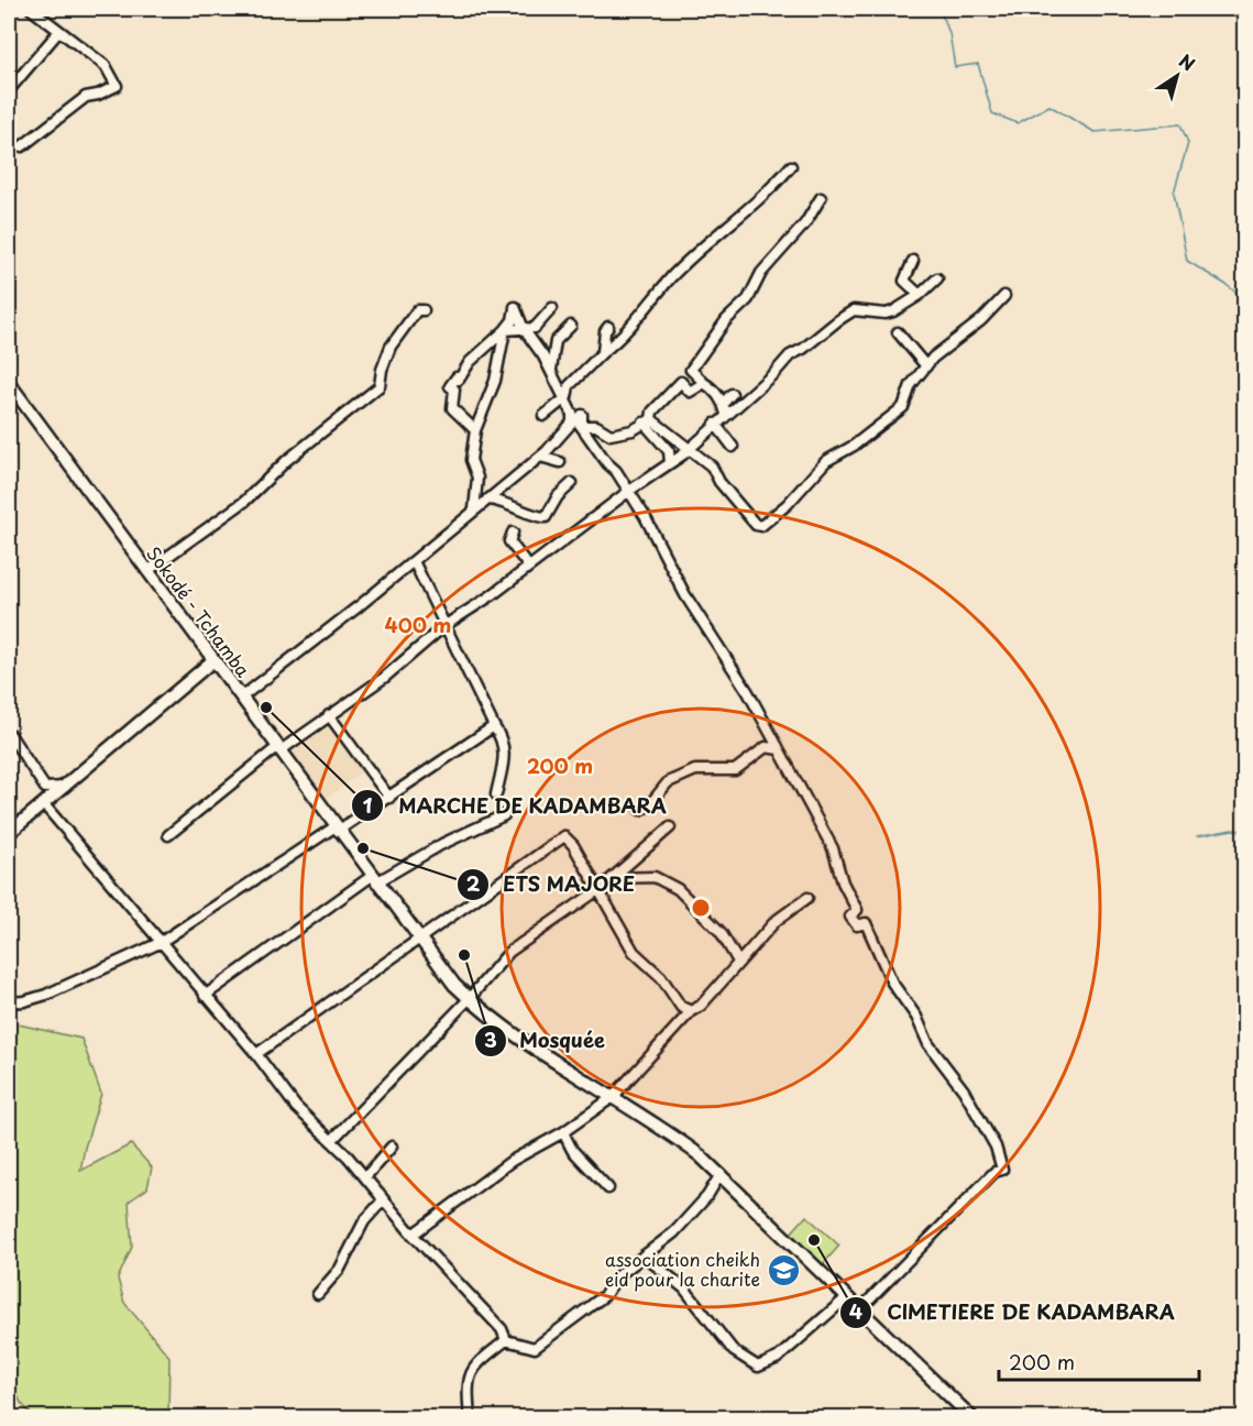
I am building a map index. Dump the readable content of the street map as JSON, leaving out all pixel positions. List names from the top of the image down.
{
  "streets": {
    "main road": ["Sokodé - Tchamba"]
  },
  "places": {
    "other": [
      "MARCHE DE KADAMBARA",
      "ETS MAJORE",
      "Mosquée",
      "CIMETIERE DE KADAMBARA"
    ],
    "school or university": ["association cheikh eid pour la charite"]
  },
  "scale_bar": "200 m",
  "north": "top right",
  "rings": ["400 m", "200 m"]
}
